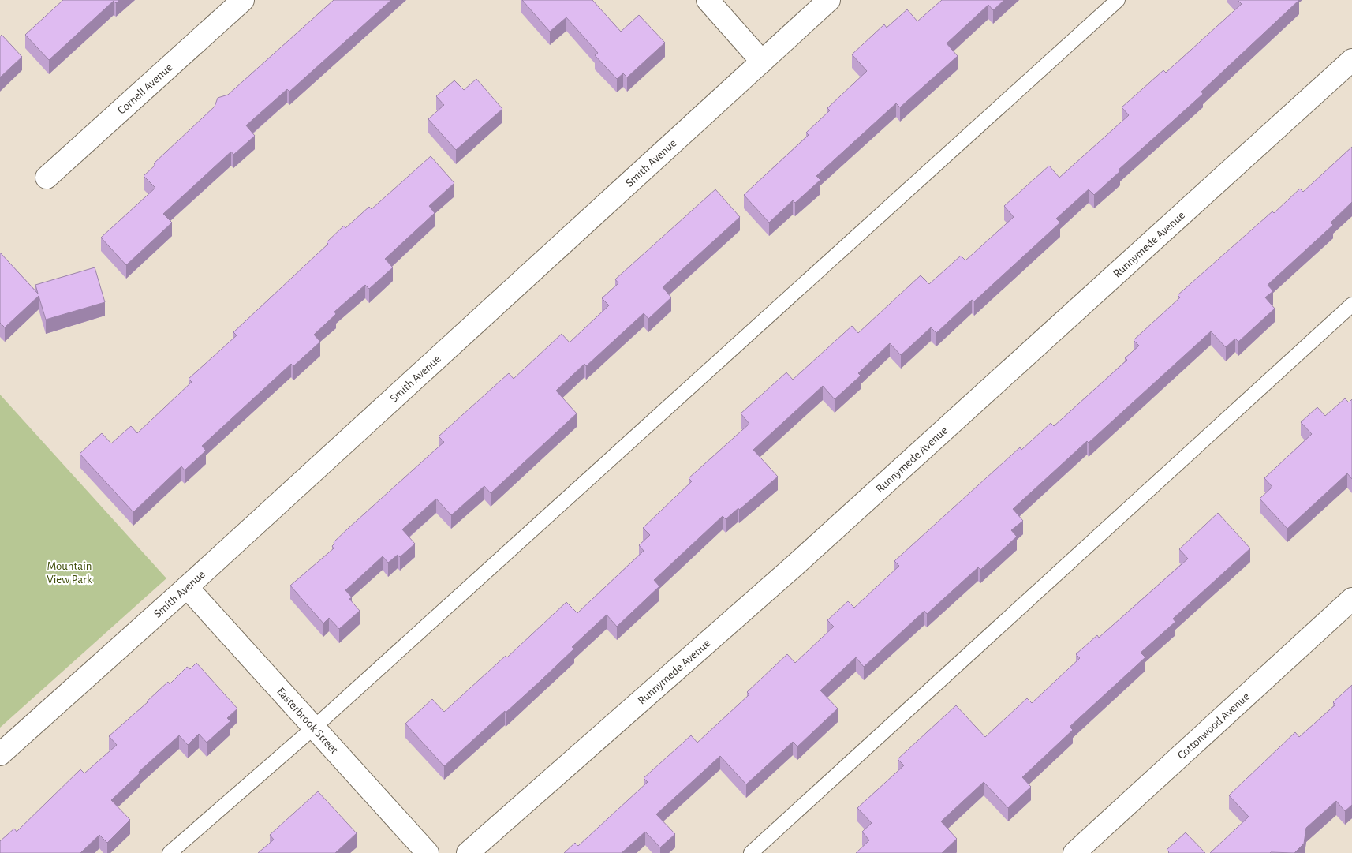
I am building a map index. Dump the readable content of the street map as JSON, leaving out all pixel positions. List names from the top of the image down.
{
  "streets": {
    "street": [
      "Cornell Avenue",
      "Smith Avenue",
      "Runnymede Avenue",
      "Easterbrook Street",
      "Cottonwood Avenue"
    ]
  },
  "crossings": [
    ["Smith Avenue", "Easterbrook Street"]
  ],
  "parks": ["Mountain View Park"]
}
